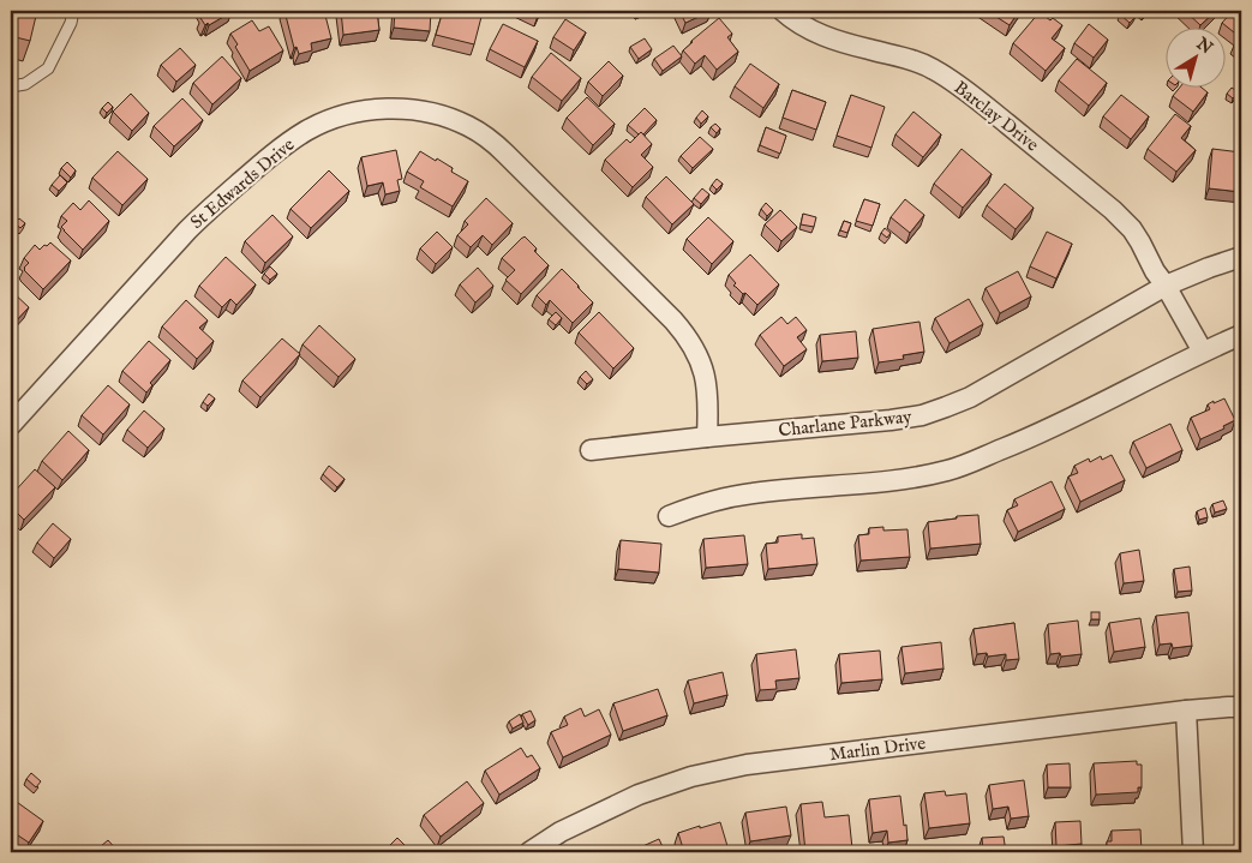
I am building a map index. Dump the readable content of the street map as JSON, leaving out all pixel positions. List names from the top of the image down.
{
  "streets": {
    "street": [
      "Barclay Drive",
      "St Edwards Drive",
      "Charlane Parkway",
      "Marlin Drive"
    ]
  },
  "crossings": [
    ["Barclay Drive", "Charlane Parkway"],
    ["St Edwards Drive", "Charlane Parkway"]
  ],
  "north": "top right"
}
